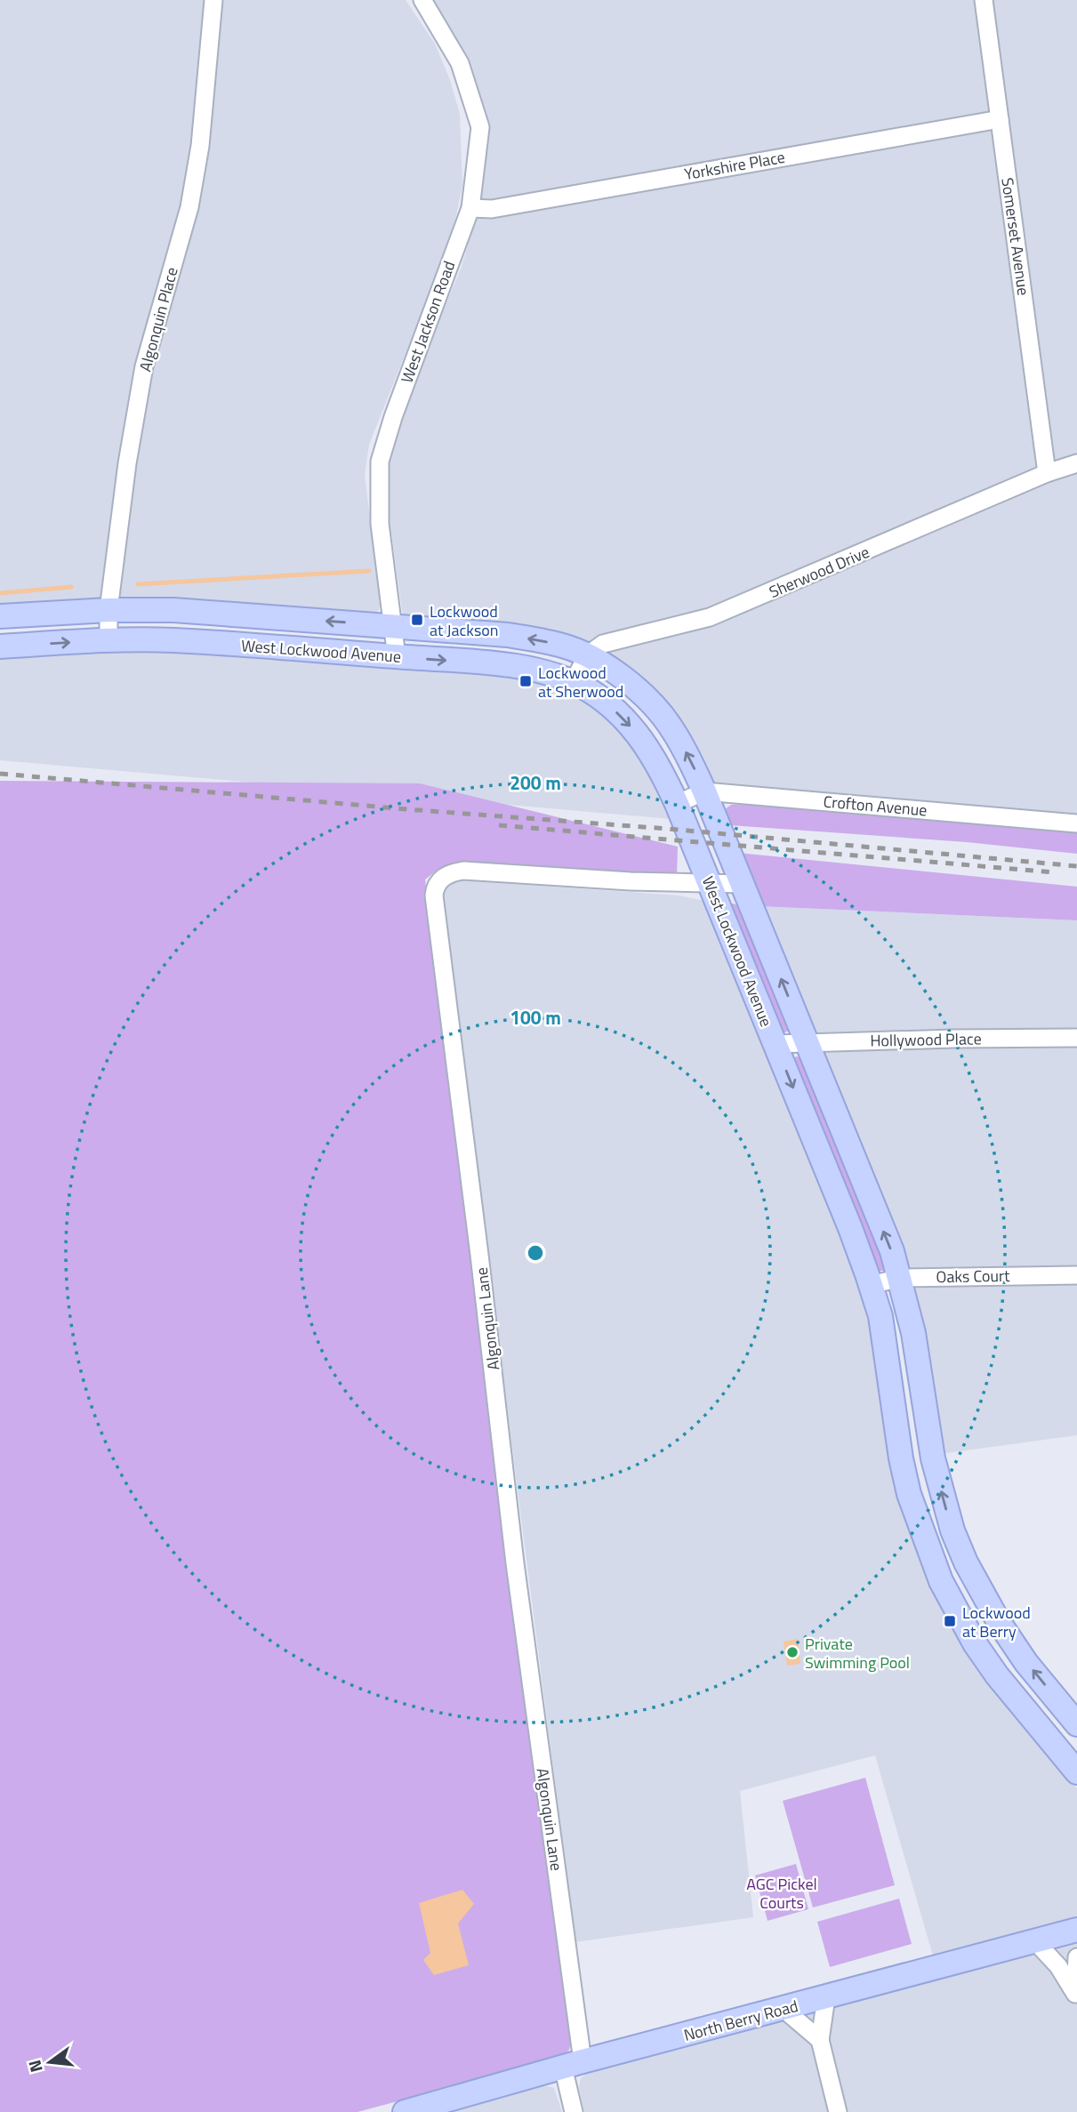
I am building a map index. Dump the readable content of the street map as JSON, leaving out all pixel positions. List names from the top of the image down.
{
  "streets": {
    "main road": ["West Lockwood Avenue", "North Berry Road"],
    "street": [
      "Yorkshire Place",
      "Somerset Avenue",
      "Algonquin Place",
      "West Jackson Road",
      "Sherwood Drive",
      "Crofton Avenue",
      "Hollywood Place",
      "Oaks Court",
      "Algonquin Lane"
    ]
  },
  "crossings": [
    ["Yorkshire Place", "Somerset Avenue"],
    ["Yorkshire Place", "West Jackson Road"],
    ["Somerset Avenue", "Sherwood Drive"],
    ["Algonquin Place", "West Lockwood Avenue"],
    ["West Jackson Road", "West Lockwood Avenue"],
    ["Sherwood Drive", "West Lockwood Avenue"],
    ["West Lockwood Avenue", "Crofton Avenue"],
    ["West Lockwood Avenue", "Hollywood Place"],
    ["West Lockwood Avenue", "Oaks Court"],
    ["West Lockwood Avenue", "Algonquin Lane"],
    ["Algonquin Lane", "North Berry Road"]
  ],
  "parks": ["AGC Pickel Courts"],
  "places": {
    "transit": ["Lockwood at Jackson", "Lockwood at Sherwood", "Lockwood at Berry"],
    "other": ["Private Swimming Pool"]
  },
  "north": "left",
  "rings": ["200 m", "100 m"]
}
